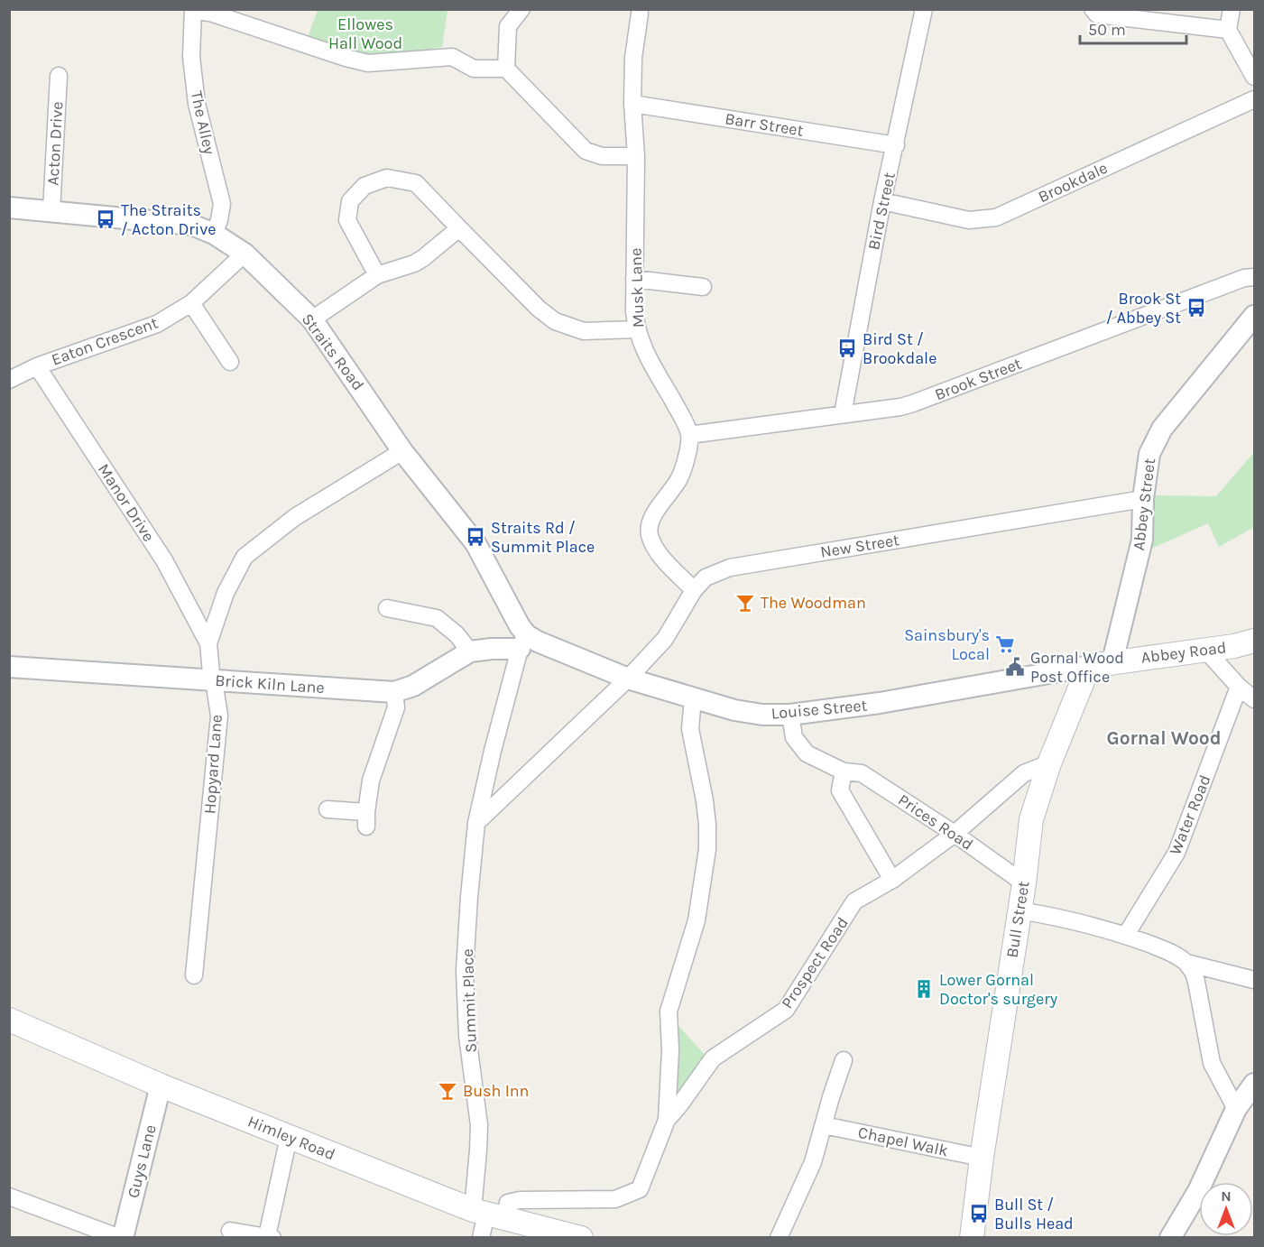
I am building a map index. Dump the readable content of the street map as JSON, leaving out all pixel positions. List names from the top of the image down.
{
  "streets": {
    "main road": ["Abbey Road", "Bull Street", "Himley Road"],
    "street": [
      "The Alley",
      "Barr Street",
      "Acton Drive",
      "Brookdale",
      "Bird Street",
      "Musk Lane",
      "Eaton Crescent",
      "Straits Road",
      "Brook Street",
      "Manor Drive",
      "Abbey Street",
      "New Street",
      "Brick Kiln Lane",
      "Louise Street",
      "Hopyard Lane",
      "Water Road",
      "Prices Road",
      "Prospect Road",
      "Summit Place",
      "Chapel Walk",
      "Guys Lane"
    ]
  },
  "crossings": [
    ["The Alley", "Straits Road"],
    ["Barr Street", "Bird Street"],
    ["Barr Street", "Musk Lane"],
    ["Acton Drive", "Straits Road"],
    ["Brookdale", "Bird Street"],
    ["Bird Street", "Brook Street"],
    ["Musk Lane", "Brook Street"],
    ["Eaton Crescent", "Straits Road"],
    ["Eaton Crescent", "Manor Drive"],
    ["Straits Road", "Brick Kiln Lane"],
    ["Straits Road", "Louise Street"],
    ["Straits Road", "Hopyard Lane"],
    ["Straits Road", "Summit Place"],
    ["Manor Drive", "Hopyard Lane"],
    ["Abbey Street", "New Street"],
    ["Abbey Street", "Abbey Road"],
    ["New Street", "Louise Street"],
    ["Brick Kiln Lane", "Louise Street"],
    ["Brick Kiln Lane", "Hopyard Lane"],
    ["Brick Kiln Lane", "Summit Place"],
    ["Louise Street", "Prices Road"],
    ["Louise Street", "Bull Street"],
    ["Louise Street", "Summit Place"],
    ["Prices Road", "Bull Street"],
    ["Prices Road", "Prospect Road"],
    ["Bull Street", "Prospect Road"],
    ["Bull Street", "Chapel Walk"],
    ["Prospect Road", "Summit Place"],
    ["Prospect Road", "Himley Road"],
    ["Summit Place", "Himley Road"],
    ["Himley Road", "Guys Lane"]
  ],
  "districts": ["Gornal Wood"],
  "parks": ["Ellowes Hall Wood"],
  "places": {
    "bus stop": [
      "The Straits / Acton Drive",
      "Brook St / Abbey St",
      "Bird St / Brookdale",
      "Straits Rd / Summit Place",
      "Bull St / Bulls Head"
    ],
    "bar": ["The Woodman", "Bush Inn"],
    "supermarket": ["Sainsbury's Local"],
    "public building": ["Gornal Wood Post Office"],
    "building": ["Lower Gornal Doctor's surgery"]
  },
  "scale_bar": "50 m",
  "north": "top"
}
